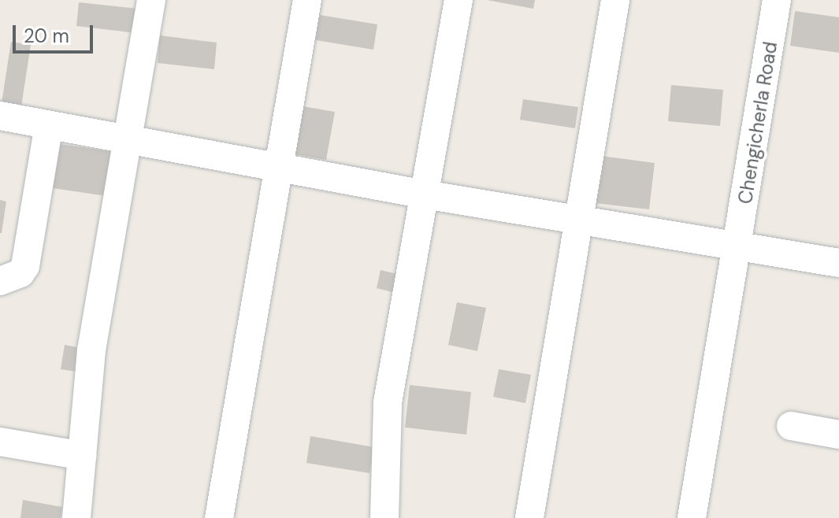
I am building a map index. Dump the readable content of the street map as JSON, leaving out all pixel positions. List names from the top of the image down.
{
  "streets": {
    "street": ["Chengicherla Road"]
  },
  "scale_bar": "20 m"
}
